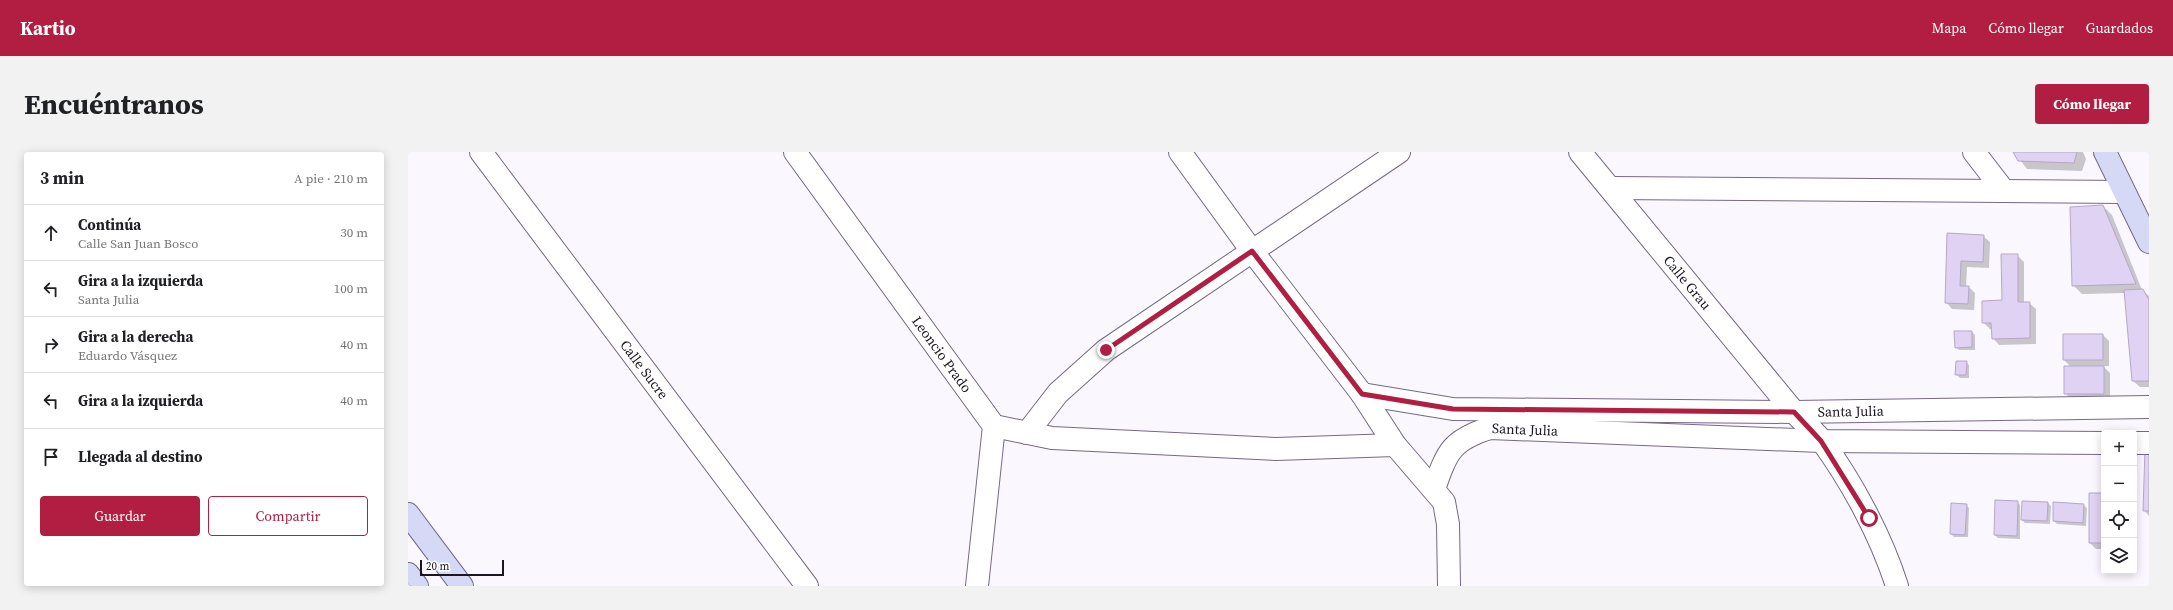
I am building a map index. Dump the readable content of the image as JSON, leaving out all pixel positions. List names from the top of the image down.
{
  "streets": {
    "street": [
      "Calle Grau",
      "Leoncio Prado",
      "Calle Sucre",
      "Santa Julia"
    ]
  },
  "crossings": [
    ["Calle Grau", "Santa Julia"]
  ],
  "scale_bar": "20 m",
  "page": {
    "header": "Kartio",
    "nav": ["Mapa", "Cómo llegar", "Guardados"],
    "buttons": [
      "Cómo llegar",
      ["Guardar", "Compartir"]
    ],
    "title": "Encuéntranos",
    "heading": ["3 min", "A pie · 210 m"],
    "list": [
      ["Continúa", "Calle San Juan Bosco", "30 m"],
      ["Gira a la izquierda", "Santa Julia", "100 m"],
      ["Gira a la derecha", "Eduardo Vásquez", "40 m"],
      ["Gira a la izquierda", "40 m"],
      "Llegada al destino"
    ],
    "map_buttons": ["+", "−"],
    "scale": "20 m"
  }
}
